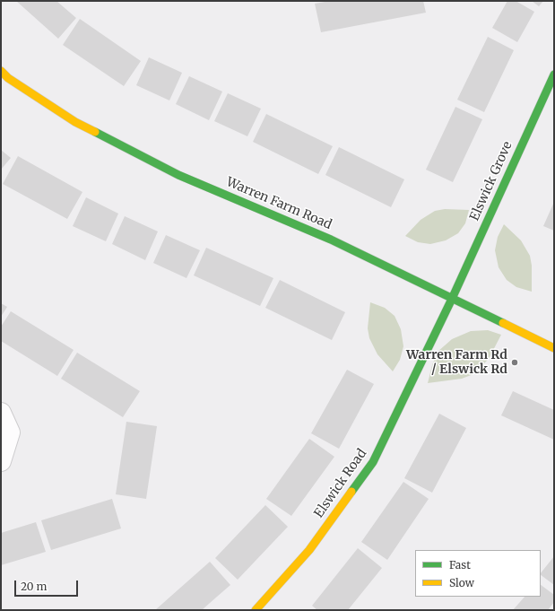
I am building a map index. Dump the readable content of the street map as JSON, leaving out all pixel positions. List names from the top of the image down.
{
  "streets": {
    "street": ["Elswick Grove", "Warren Farm Road", "Elswick Road"]
  },
  "crossings": [
    ["Elswick Grove", "Warren Farm Road"],
    ["Elswick Grove", "Elswick Road"],
    ["Warren Farm Road", "Elswick Road"]
  ],
  "places": ["Warren Farm Rd / Elswick Rd"],
  "legend": ["Fast", "Slow"],
  "scale_bar": "20 m"
}
